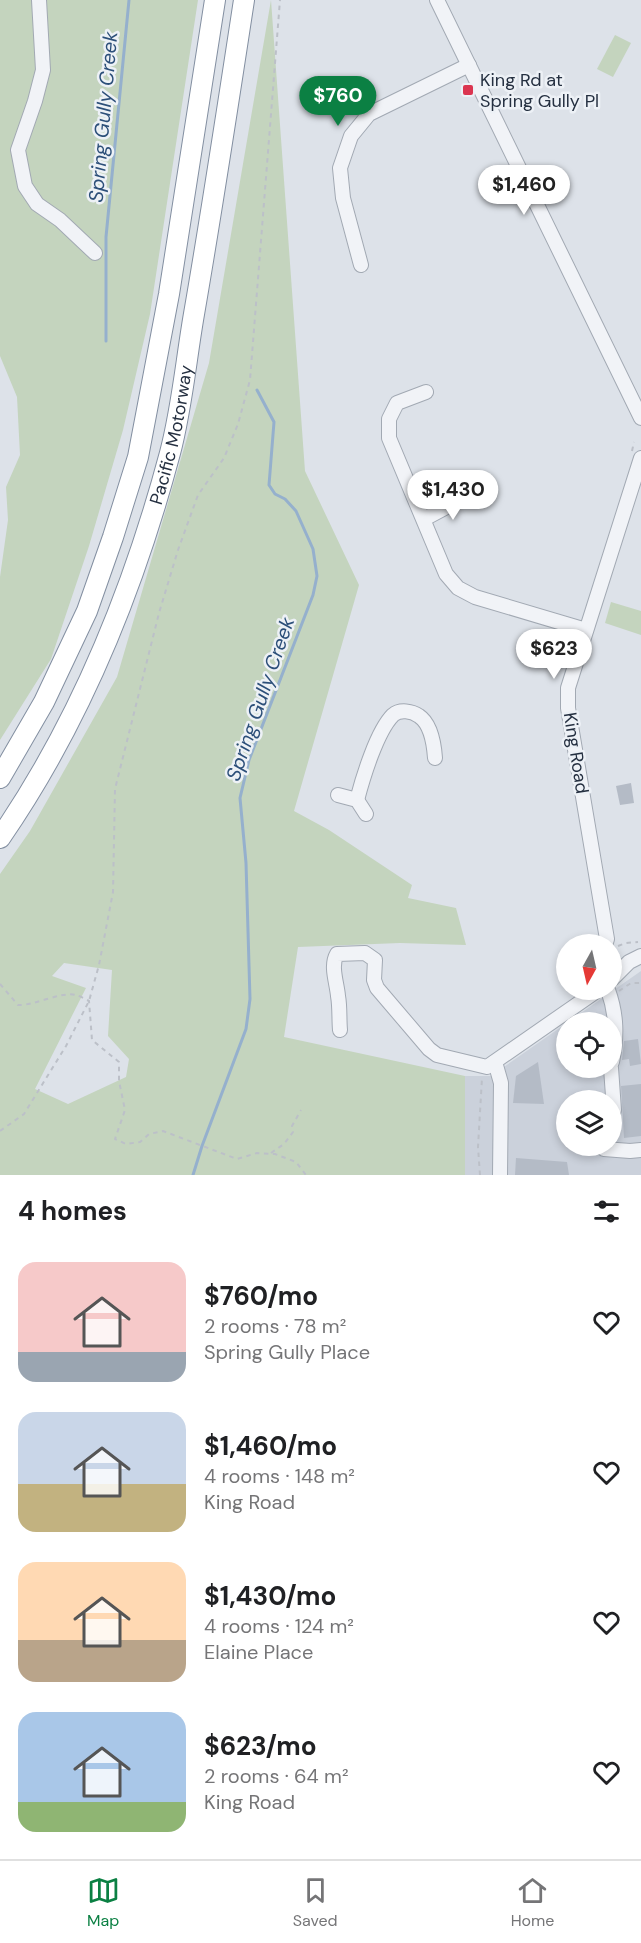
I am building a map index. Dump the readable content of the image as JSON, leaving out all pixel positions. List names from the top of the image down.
{
  "streets": {
    "highway": ["Pacific Motorway"],
    "street": ["King Road"]
  },
  "water": ["Spring Gully Creek"],
  "places": {
    "transit": ["King Rd at Spring Gully Pl"]
  },
  "north": "bottom",
  "page": {
    "price": [
      "$760",
      "$1,460",
      "$1,430",
      "$623"
    ],
    "heading": "4 homes",
    "list": [
      {
        "name": "$760/mo",
        "note": "2 rooms · 78 m² · Spring Gully Place"
      },
      {
        "name": "$1,460/mo",
        "note": "4 rooms · 148 m² · King Road"
      },
      {
        "name": "$1,430/mo",
        "note": "4 rooms · 124 m² · Elaine Place"
      },
      {
        "name": "$623/mo",
        "note": "2 rooms · 64 m² · King Road"
      }
    ],
    "tabs": ["Map", "Saved", "Home"]
  }
}
